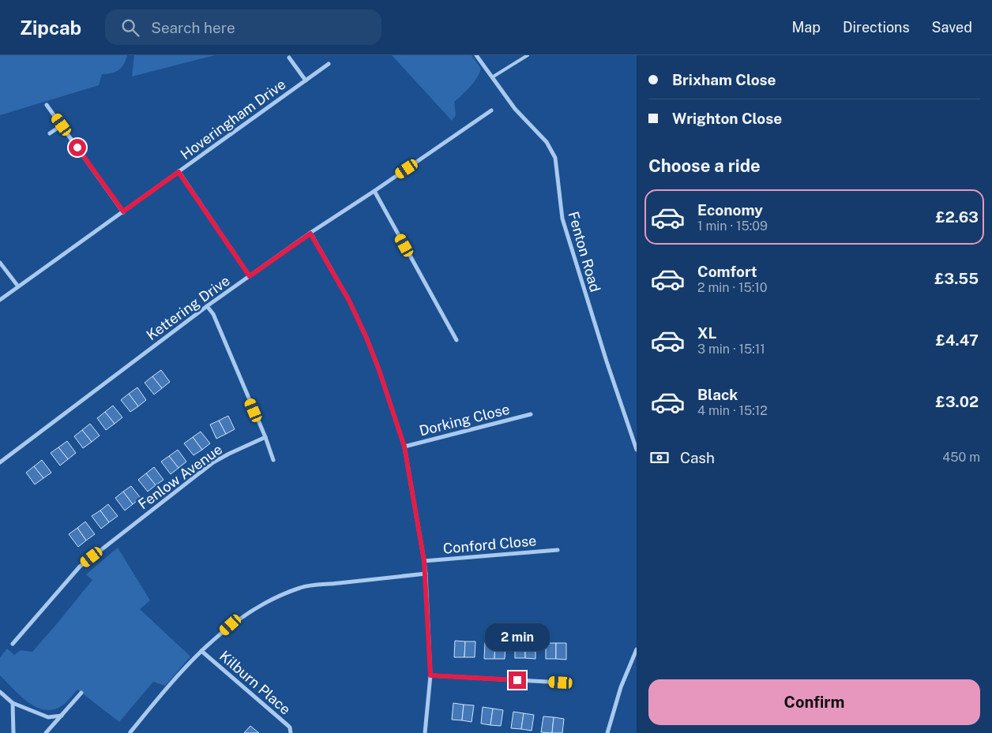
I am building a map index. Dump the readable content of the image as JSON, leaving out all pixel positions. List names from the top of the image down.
{
  "streets": {
    "street": [
      "Hoveringham Drive",
      "Fenton Road",
      "Kettering Drive",
      "Dorking Close",
      "Fenlow Avenue",
      "Conford Close",
      "Kilburn Place"
    ]
  },
  "page": {
    "header": "Zipcab",
    "search": "Search here",
    "nav": ["Map", "Directions", "Saved"],
    "banner": ["Brixham Close", "Wrighton Close"],
    "heading": "Choose a ride",
    "list": [
      {
        "name": "Economy",
        "note": "1 min · 15:09",
        "value": "£2.63"
      },
      {
        "name": "Comfort",
        "note": "2 min · 15:10",
        "value": "£3.55"
      },
      {
        "name": "XL",
        "note": "3 min · 15:11",
        "value": "£4.47"
      },
      {
        "name": "Black",
        "note": "4 min · 15:12",
        "value": "£3.02"
      }
    ],
    "pay": ["Cash", "450 m"],
    "bubble": "2 min",
    "buttons": "Confirm"
  }
}
